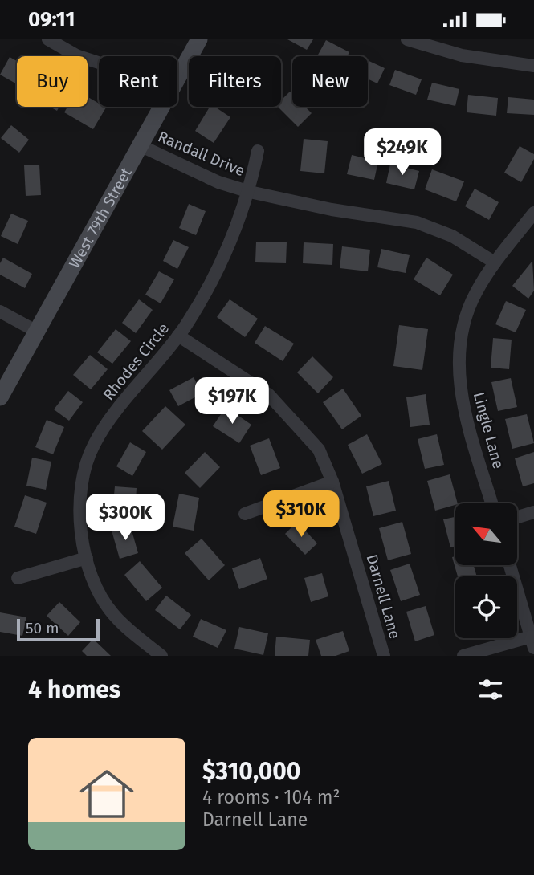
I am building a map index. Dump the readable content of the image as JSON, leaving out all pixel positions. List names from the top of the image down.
{
  "streets": {
    "street": [
      "Randall Drive",
      "West 79th Street",
      "Rhodes Circle",
      "Lingle Lane",
      "Darnell Lane"
    ]
  },
  "crossings": [
    ["Randall Drive", "West 79th Street"],
    ["Randall Drive", "Rhodes Circle"],
    ["Randall Drive", "Lingle Lane"],
    ["Rhodes Circle", "Darnell Lane"]
  ],
  "scale_bar": "50 m",
  "north": "top left",
  "page": {
    "status": "09:11",
    "chip": [
      "Buy",
      "Rent",
      "Filters",
      "New"
    ],
    "price": [
      "$249K",
      "$197K",
      "$310K",
      "$300K"
    ],
    "scale": "50 m",
    "heading": "4 homes",
    "list": [
      {
        "name": "$310,000",
        "note": "4 rooms · 104 m² · Darnell Lane"
      }
    ]
  }
}
